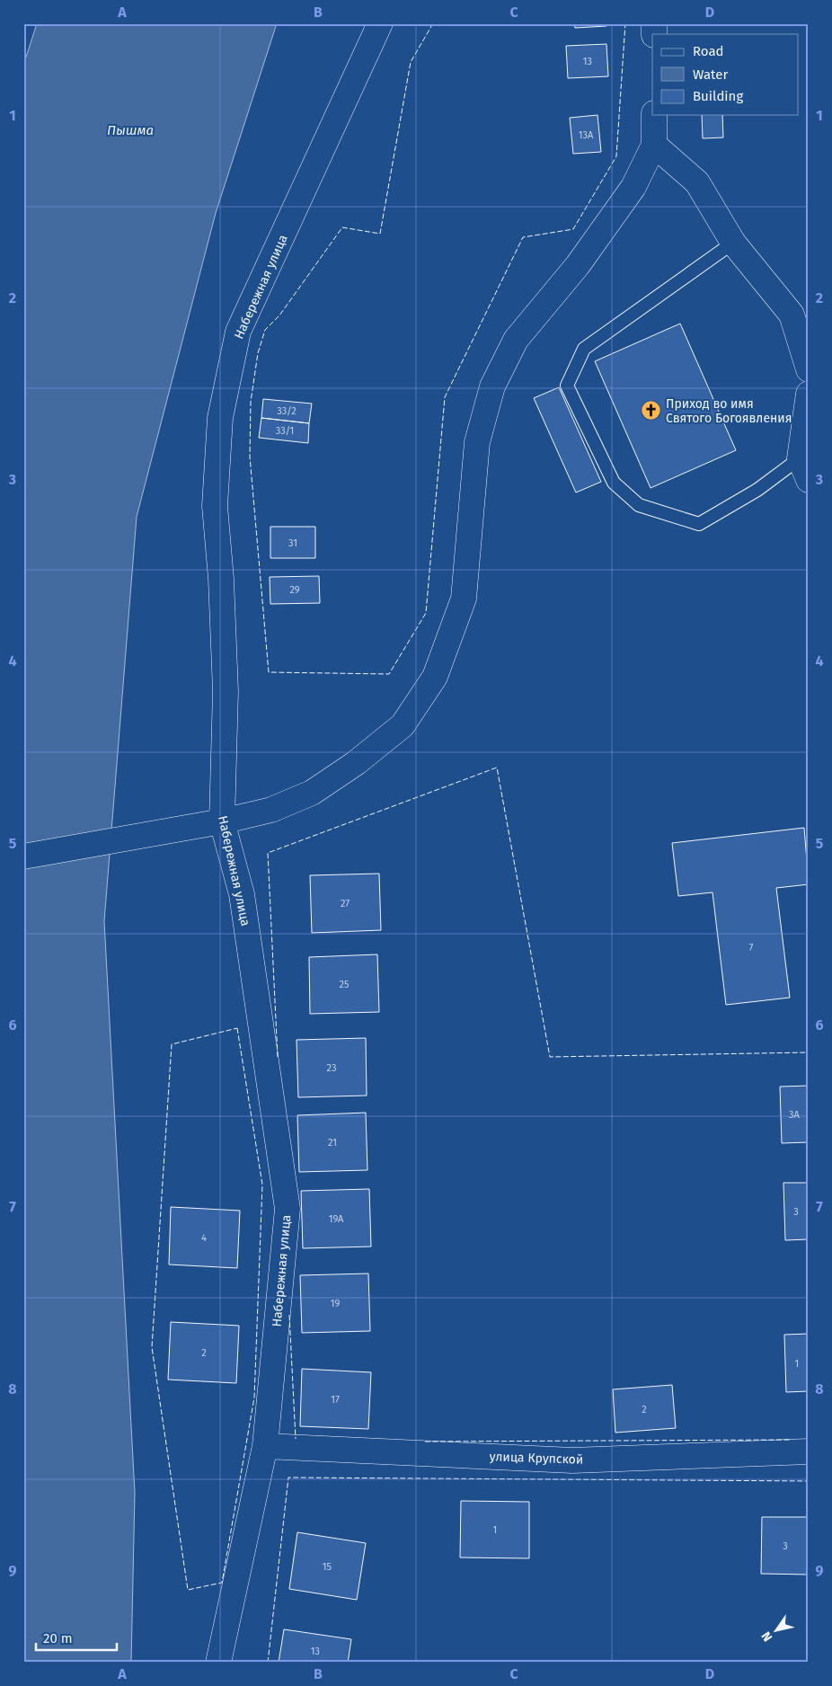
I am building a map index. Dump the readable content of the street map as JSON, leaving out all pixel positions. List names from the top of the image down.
{
  "streets": {
    "main road": ["Набережная улица", "улица Крупской"]
  },
  "crossings": [
    ["Набережная улица", "улица Крупской"]
  ],
  "water": ["Пышма"],
  "places": {
    "church": ["Приход во имя Святого Богоявления"]
  },
  "house_numbers": [
    "13",
    "13А",
    "33/2",
    "33/1",
    "31",
    "29",
    "27",
    "7",
    "25",
    "23",
    "3А",
    "21",
    "3",
    "19А",
    "4",
    "19",
    "2",
    "1",
    "17",
    "2",
    "1",
    "3",
    "15",
    "13"
  ],
  "legend": ["Road", "Water", "Building"],
  "scale_bar": "20 m",
  "north": "bottom left",
  "grid": {
    "columns": [
      "A",
      "B",
      "C",
      "D"
    ],
    "rows": [
      "1",
      "2",
      "3",
      "4",
      "5",
      "6",
      "7",
      "8",
      "9"
    ]
  }
}
